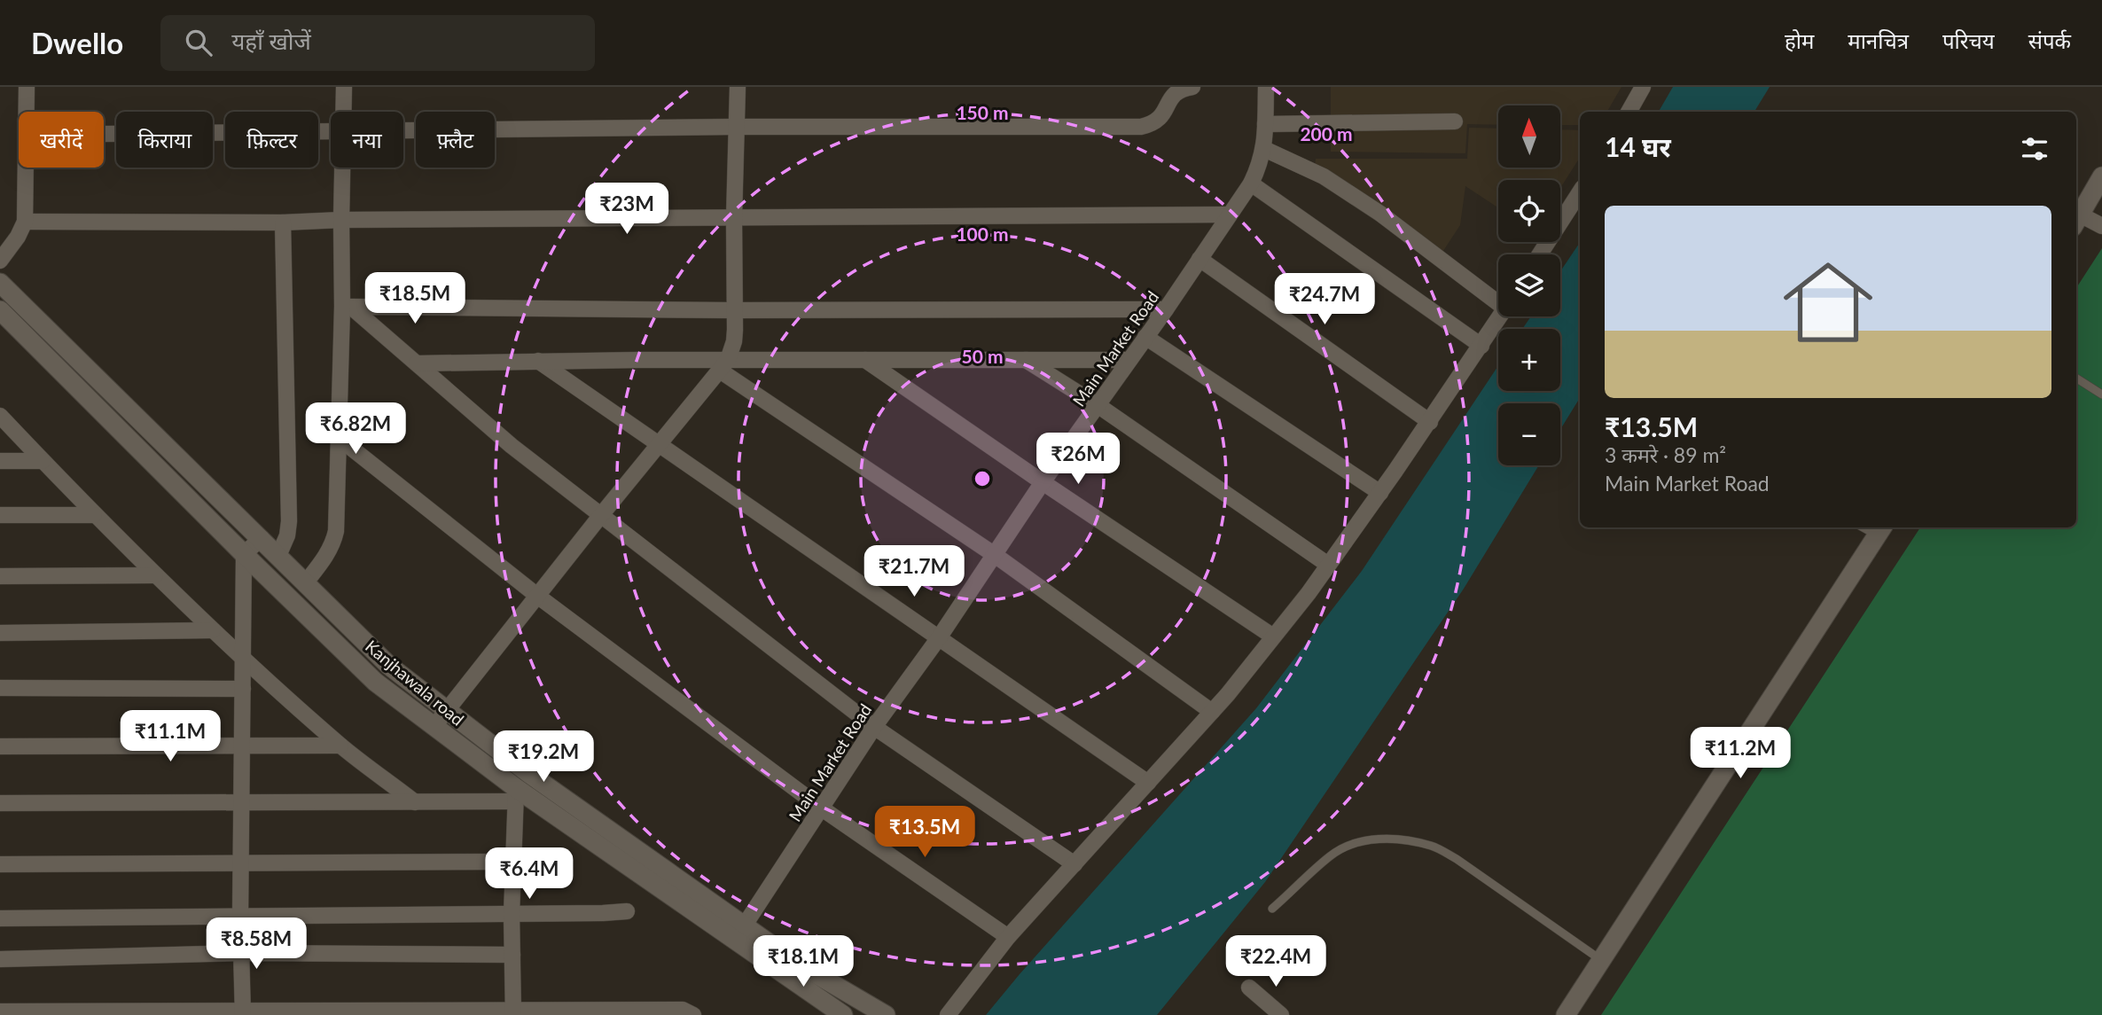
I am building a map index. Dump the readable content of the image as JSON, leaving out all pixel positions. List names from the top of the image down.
{
  "streets": {
    "main road": ["Kanjhawala road"],
    "street": ["Main Market Road"]
  },
  "crossings": [
    ["Main Market Road", "Kanjhawala road"]
  ],
  "north": "top",
  "page": {
    "header": "Dwello",
    "search": "यहाँ खोजें",
    "nav": [
      "होम",
      "मानचित्र",
      "परिचय",
      "संपर्क"
    ],
    "map_buttons": ["+", "−"],
    "chip": [
      "खरीदें",
      "किराया",
      "फ़िल्टर",
      "नया",
      "फ़्लैट"
    ],
    "heading": "14 घर",
    "price": [
      "₹23M",
      "₹18.5M",
      "₹24.7M",
      "₹6.82M",
      "₹26M",
      "₹21.7M",
      "₹11.1M",
      "₹11.2M",
      "₹19.2M",
      "₹13.5M",
      "₹6.4M",
      "₹8.58M",
      "₹18.1M",
      "₹22.4M"
    ],
    "list": [
      {
        "name": "₹13.5M",
        "note": "3 कमरे · 89 m² · Main Market Road"
      }
    ]
  },
  "rings": [
    "150 m",
    "200 m",
    "100 m",
    "50 m"
  ]
}
